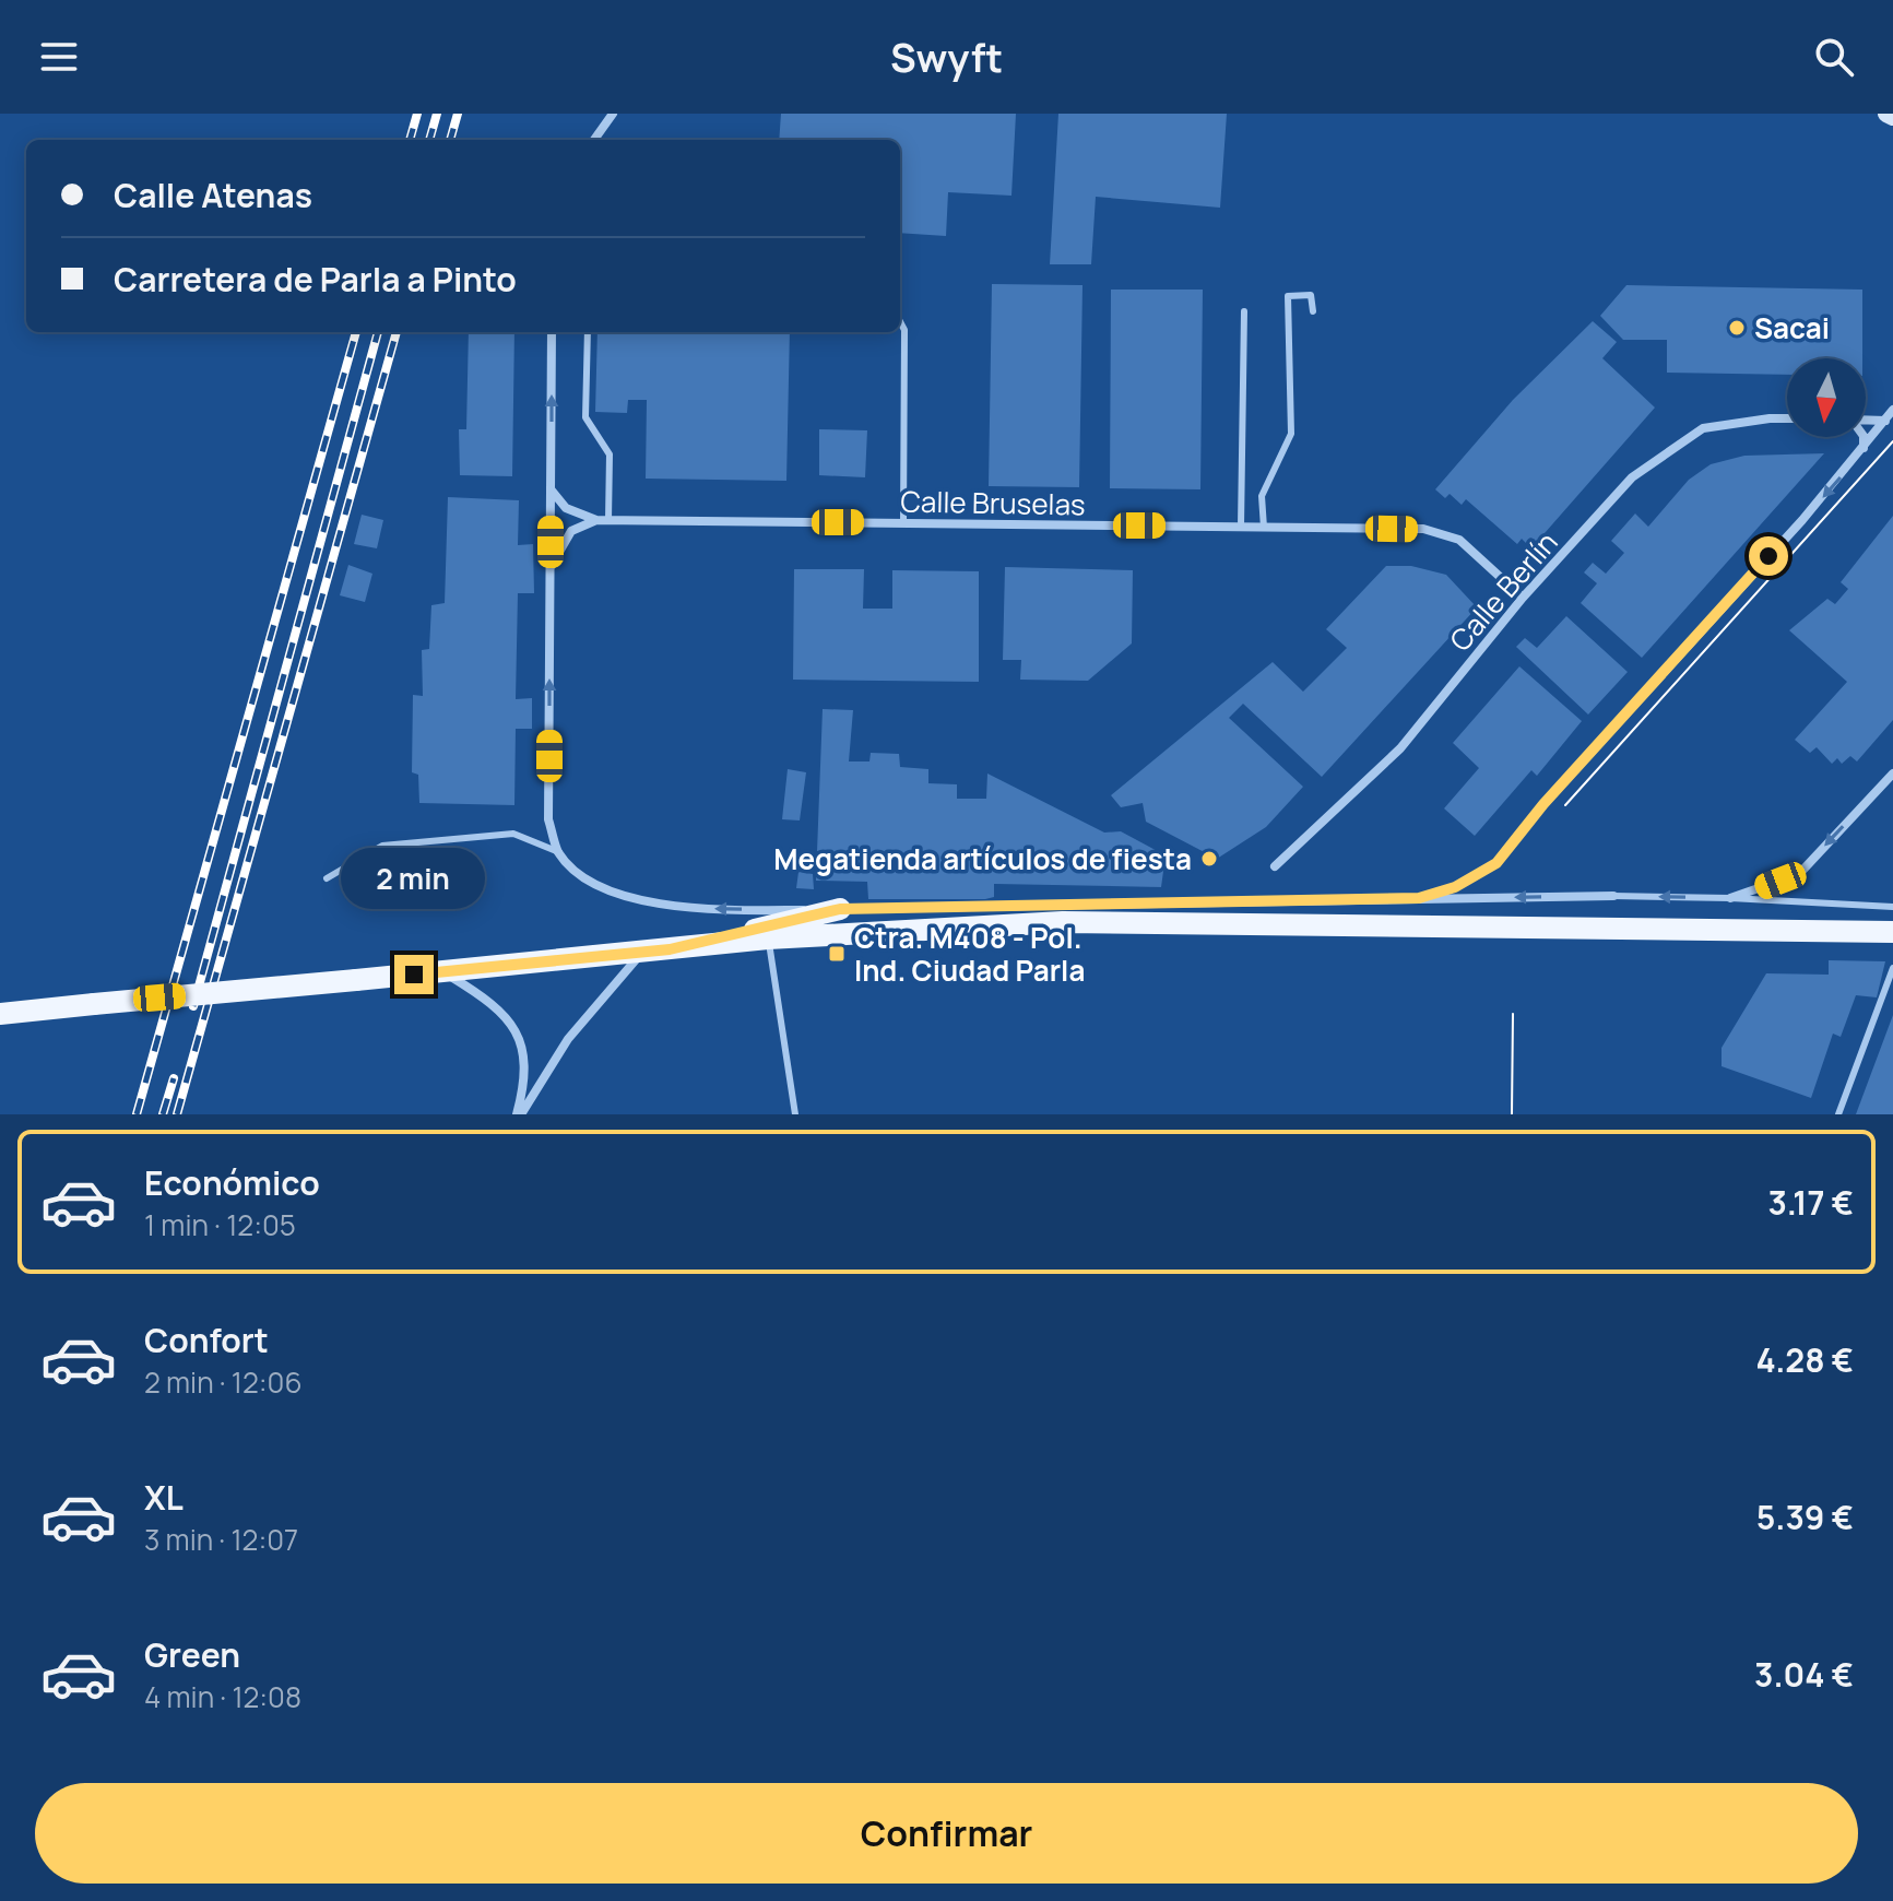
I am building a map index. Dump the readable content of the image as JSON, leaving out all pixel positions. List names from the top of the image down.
{
  "streets": {
    "street": ["Calle Bruselas", "Calle Berlín"]
  },
  "crossings": [
    ["Calle Bruselas", "Calle Berlín"]
  ],
  "places": {
    "other": ["Sacai", "Megatienda artículos de fiesta"],
    "transit": ["Ctra. M408 - Pol. Ind. Ciudad Parla"]
  },
  "north": "bottom",
  "page": {
    "header": "Swyft",
    "banner": ["Calle Atenas", "Carretera de Parla a Pinto"],
    "bubble": "2 min",
    "list": [
      {
        "name": "Económico",
        "note": "1 min · 12:05",
        "value": "3.17 €"
      },
      {
        "name": "Confort",
        "note": "2 min · 12:06",
        "value": "4.28 €"
      },
      {
        "name": "XL",
        "note": "3 min · 12:07",
        "value": "5.39 €"
      },
      {
        "name": "Green",
        "note": "4 min · 12:08",
        "value": "3.04 €"
      }
    ],
    "buttons": "Confirmar"
  }
}
